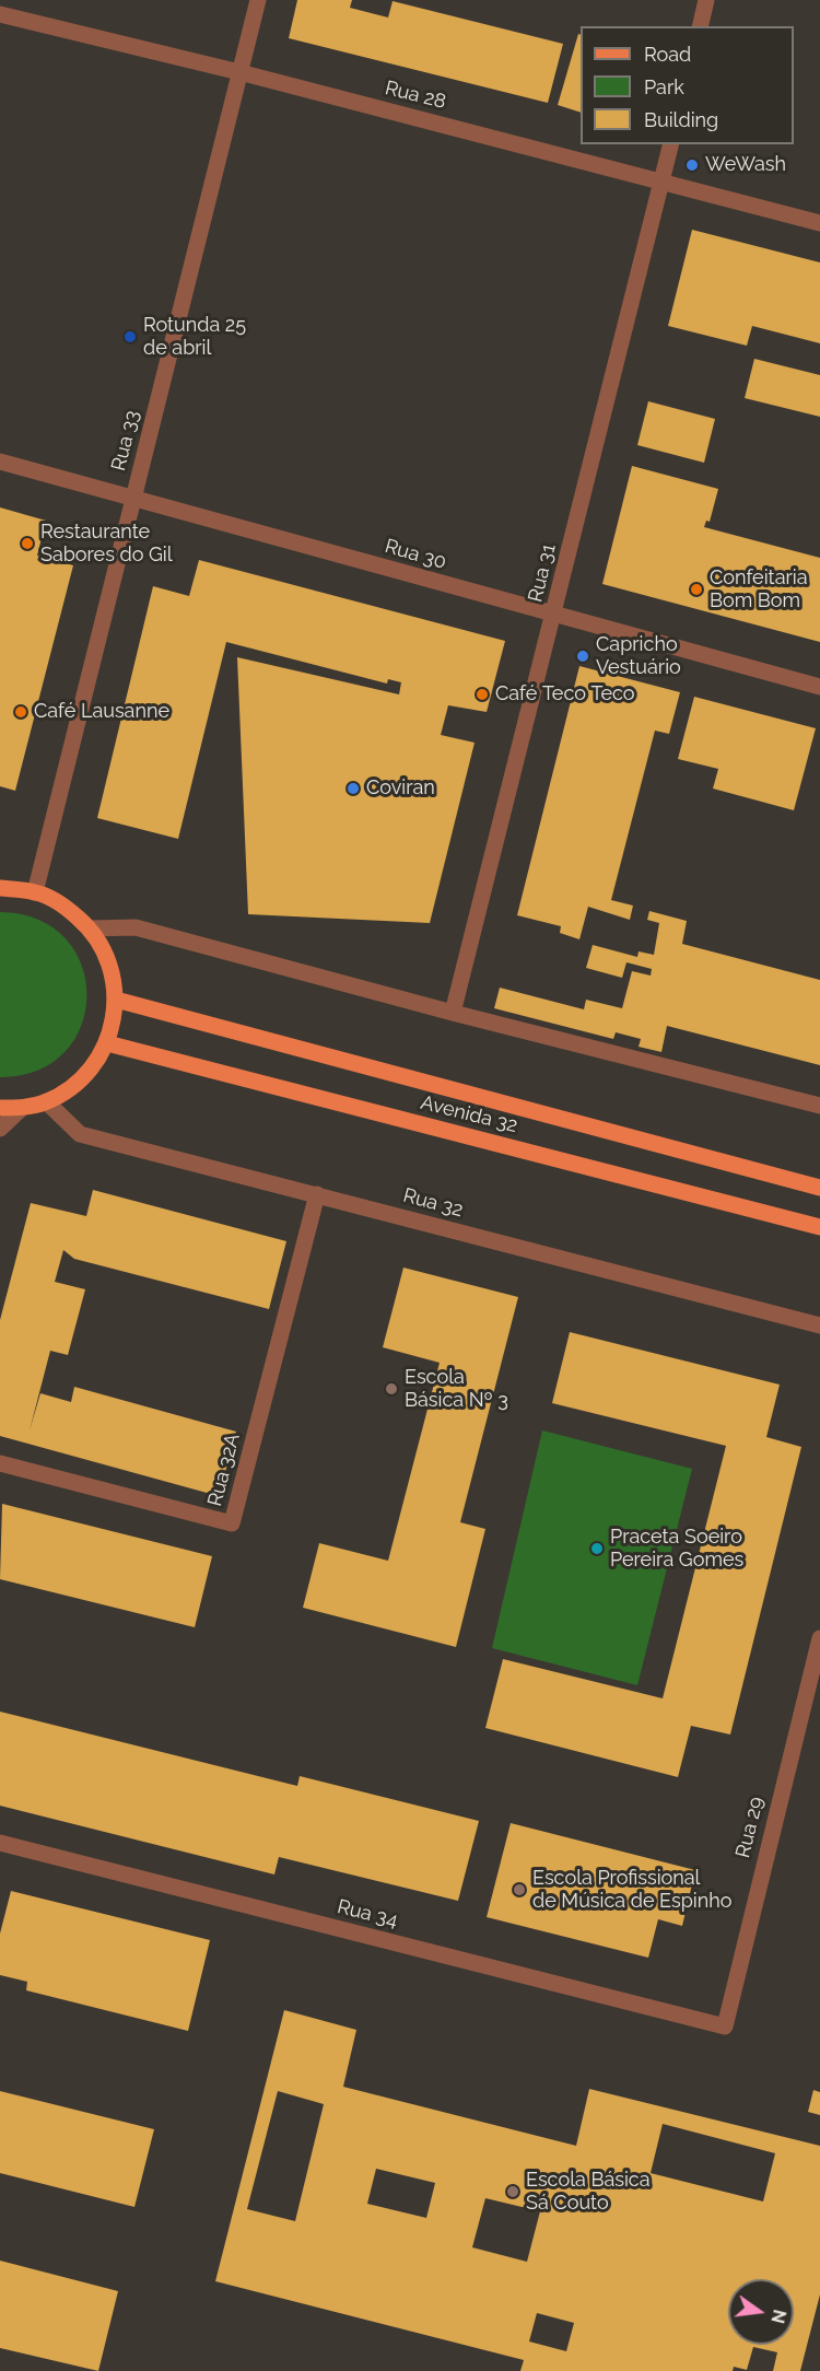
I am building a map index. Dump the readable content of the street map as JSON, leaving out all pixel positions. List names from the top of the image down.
{
  "streets": {
    "main road": ["Avenida 32"],
    "street": [
      "Rua 28",
      "Rua 33",
      "Rua 30",
      "Rua 31",
      "Rua 32",
      "Rua 32A",
      "Rua 29",
      "Rua 34"
    ]
  },
  "crossings": [
    ["Rua 28", "Rua 33"],
    ["Rua 28", "Rua 31"],
    ["Rua 33", "Rua 30"],
    ["Rua 30", "Rua 31"],
    ["Rua 32", "Rua 32A"],
    ["Rua 29", "Rua 34"]
  ],
  "places": [
    "WeWash",
    "Rotunda 25 de abril",
    "Restaurante Sabores do Gil",
    "Confeitaria Bom Bom",
    "Capricho Vestuário",
    "Café Teco Teco",
    "Café Lausanne",
    "Coviran",
    "Escola Básica Nº 3",
    "Praceta Soeiro Pereira Gomes",
    "Escola Profissional de Música de Espinho",
    "Escola Básica Sá Couto"
  ],
  "legend": ["Road", "Park", "Building"],
  "north": "right"
}
